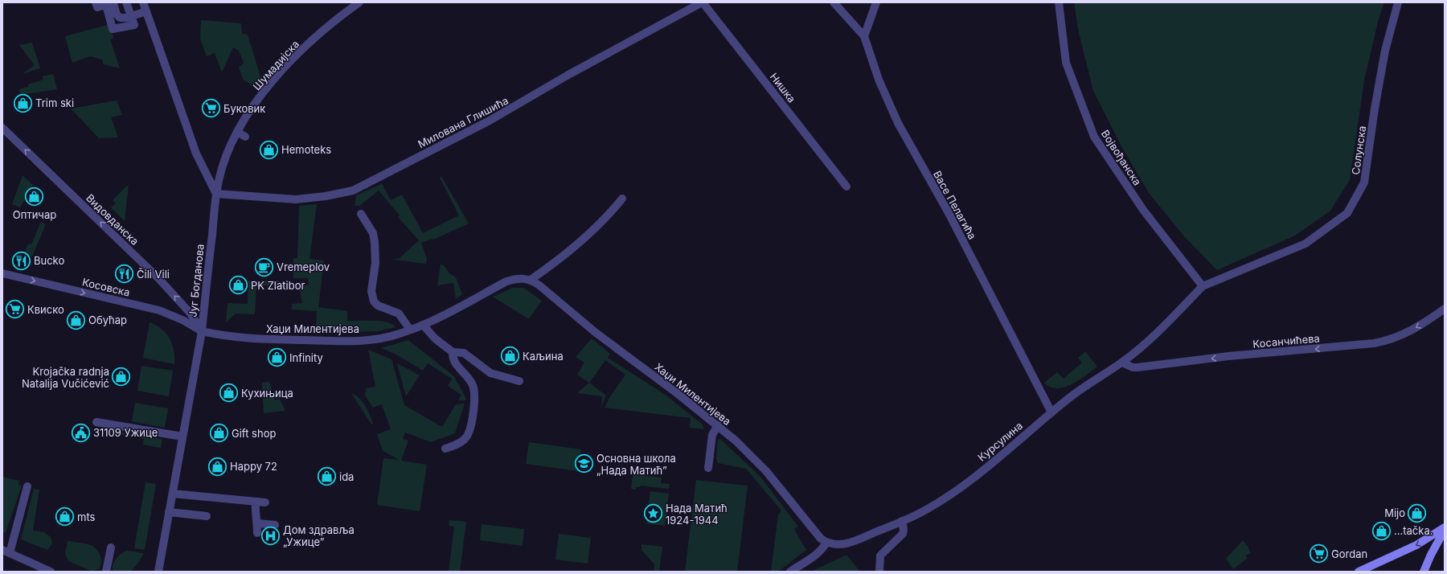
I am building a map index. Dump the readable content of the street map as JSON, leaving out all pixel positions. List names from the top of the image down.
{
  "streets": {
    "street": [
      "Шумадијска",
      "Нишка",
      "Милована Глишића",
      "Солунска",
      "Војвођанска",
      "Васе Пелагића",
      "Видовданска",
      "Југ Богданова",
      "Косовска",
      "Хаџи Милентијева",
      "Косанчићева",
      "Курсулина"
    ]
  },
  "crossings": [
    ["Шумадијска", "Милована Глишића"],
    ["Шумадијска", "Југ Богданова"],
    ["Нишка", "Милована Глишића"],
    ["Милована Глишића", "Југ Богданова"],
    ["Солунска", "Војвођанска"],
    ["Солунска", "Курсулина"],
    ["Војвођанска", "Курсулина"],
    ["Васе Пелагића", "Курсулина"],
    ["Видовданска", "Југ Богданова"],
    ["Видовданска", "Косовска"],
    ["Видовданска", "Хаџи Милентијева"],
    ["Југ Богданова", "Косовска"],
    ["Југ Богданова", "Хаџи Милентијева"],
    ["Косовска", "Хаџи Милентијева"],
    ["Хаџи Милентијева", "Курсулина"],
    ["Косанчићева", "Курсулина"]
  ],
  "one_way": ["Видовданска", "Косовска", "Косанчићева"],
  "places": {
    "shop": [
      "Trim ski",
      "Hemoteks",
      "Оптичар",
      "PK Zlatibor",
      "Обућар",
      "Каљина",
      "Infinity",
      "Krojačka radnja Natalija Vučićević",
      "Кухињица",
      "Gift shop",
      "Happy 72",
      "ida",
      "Mijo",
      "mts",
      "...tačka."
    ],
    "supermarket": ["Буковик", "Квиско", "Gordan"],
    "restaurant": ["Bucko", "Čili Vili"],
    "cafe": ["Vremeplov"],
    "public building": ["31109 Ужице"],
    "school or university": ["Основна школа „Нада Матић”"],
    "place": ["Нада Матић 1924-1944"],
    "hospital": ["Дом здравља „Ужице”"]
  }
}
